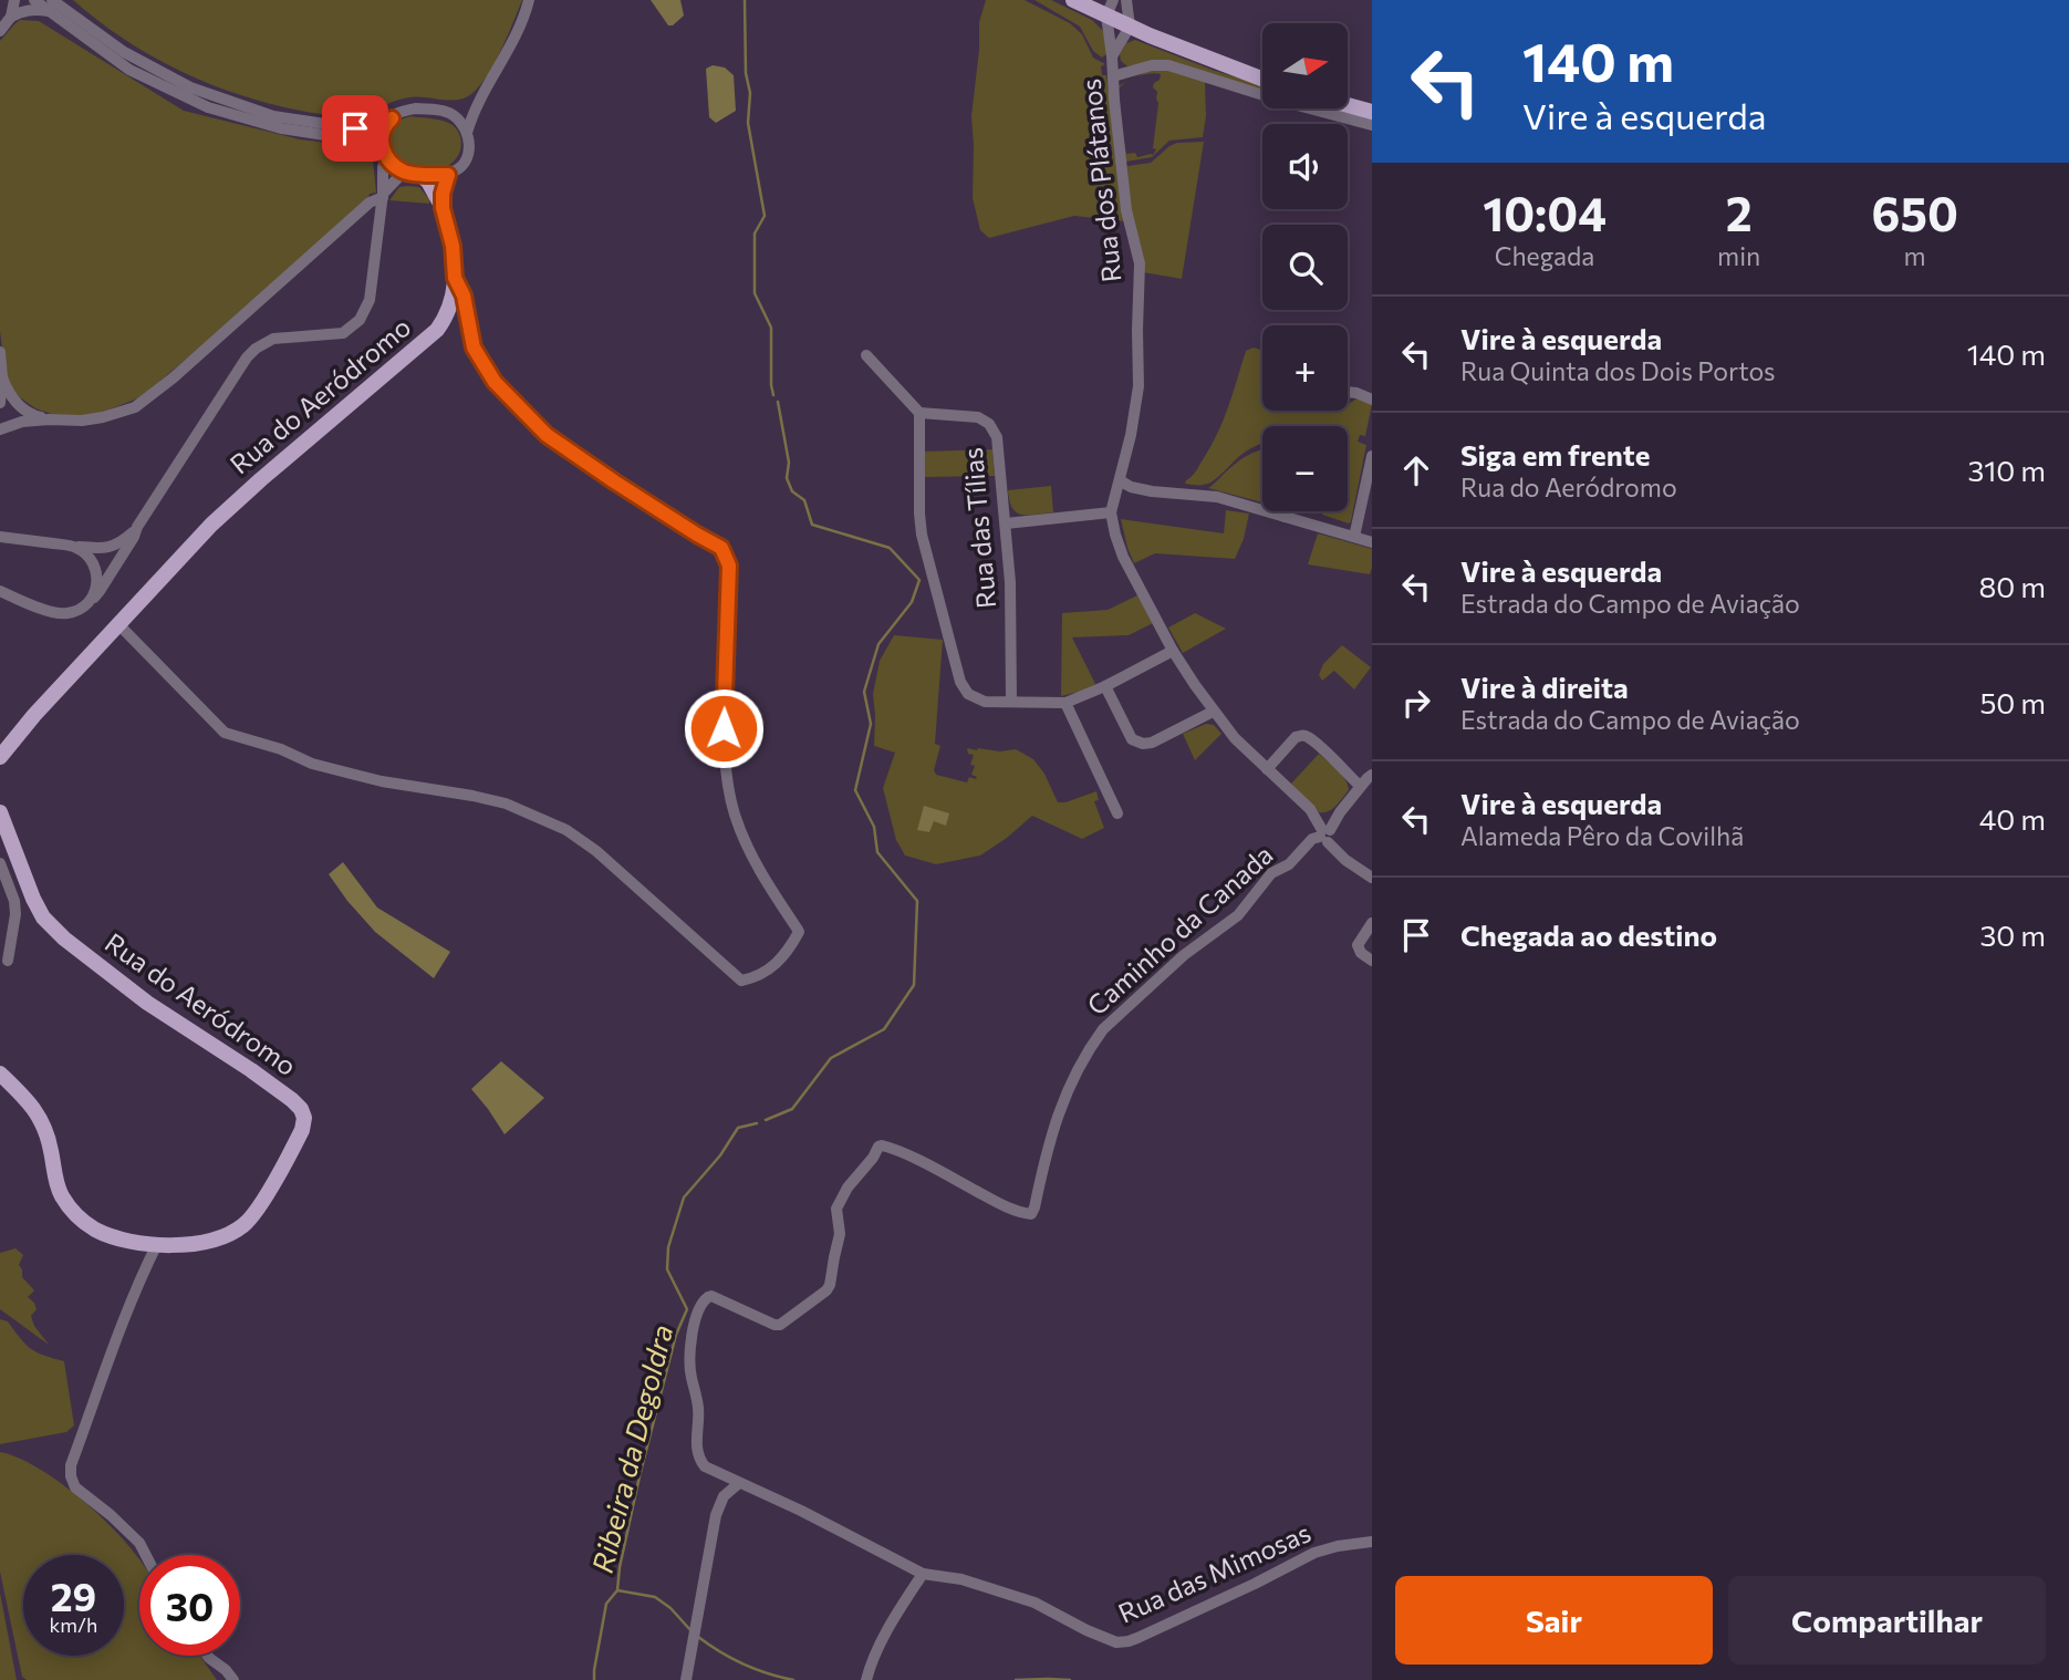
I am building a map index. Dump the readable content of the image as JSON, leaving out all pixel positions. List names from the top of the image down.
{
  "streets": {
    "main road": ["Rua do Aeródromo"],
    "street": [
      "Rua dos Plátanos",
      "Rua das Tílias",
      "Caminho da Canada",
      "Rua das Mimosas"
    ]
  },
  "crossings": [
    ["Caminho da Canada", "Rua das Mimosas"]
  ],
  "water": ["Ribeira da Degoldra"],
  "north": "right",
  "page": {
    "turn": ["140 m", "Vire à esquerda"],
    "map_buttons": ["+", "−"],
    "eta": [
      "10:04",
      "Chegada",
      "2",
      "min",
      "650",
      "m"
    ],
    "list": [
      {
        "name": "Vire à esquerda",
        "note": "Rua Quinta dos Dois Portos",
        "value": "140 m"
      },
      {
        "name": "Siga em frente",
        "note": "Rua do Aeródromo",
        "value": "310 m"
      },
      {
        "name": "Vire à esquerda",
        "note": "Estrada do Campo de Aviação",
        "value": "80 m"
      },
      {
        "name": "Vire à direita",
        "note": "Estrada do Campo de Aviação",
        "value": "50 m"
      },
      {
        "name": "Vire à esquerda",
        "note": "Alameda Pêro da Covilhã",
        "value": "40 m"
      },
      {
        "name": "Chegada ao destino",
        "value": "30 m"
      }
    ],
    "speed": "29 km/h",
    "limit": "30",
    "buttons": ["Sair", "Compartilhar"]
  }
}
